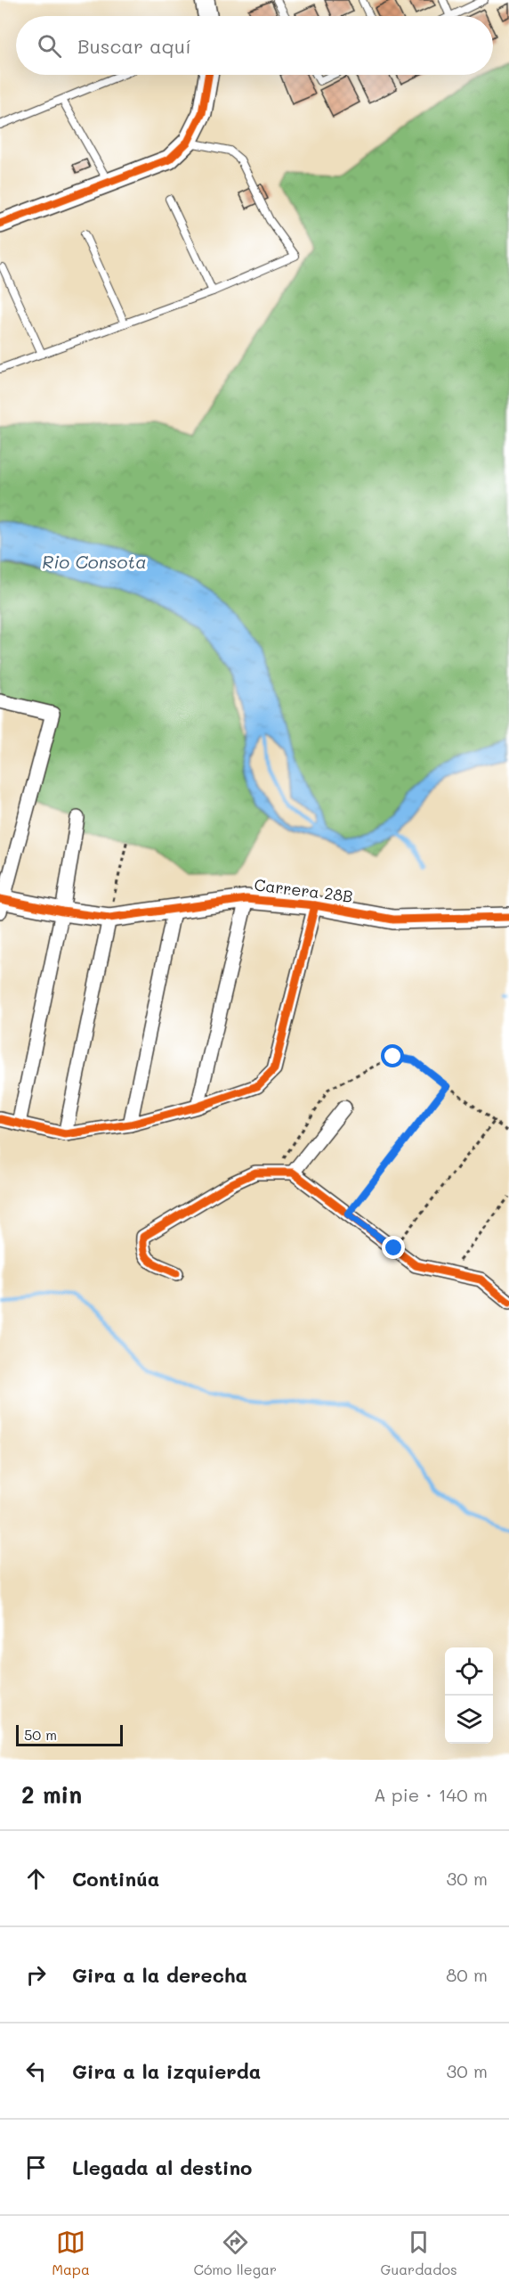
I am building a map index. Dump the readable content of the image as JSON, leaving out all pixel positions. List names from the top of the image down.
{
  "streets": {
    "street": ["Carrera 28B"]
  },
  "water": ["Rio Consota"],
  "scale_bar": "50 m",
  "page": {
    "search": "Buscar aquí",
    "scale": "50 m",
    "heading": ["2 min", "A pie · 140 m"],
    "list": [
      ["Continúa", "30 m"],
      ["Gira a la derecha", "80 m"],
      ["Gira a la izquierda", "30 m"],
      "Llegada al destino"
    ],
    "nav": ["Mapa", "Cómo llegar", "Guardados"]
  }
}
